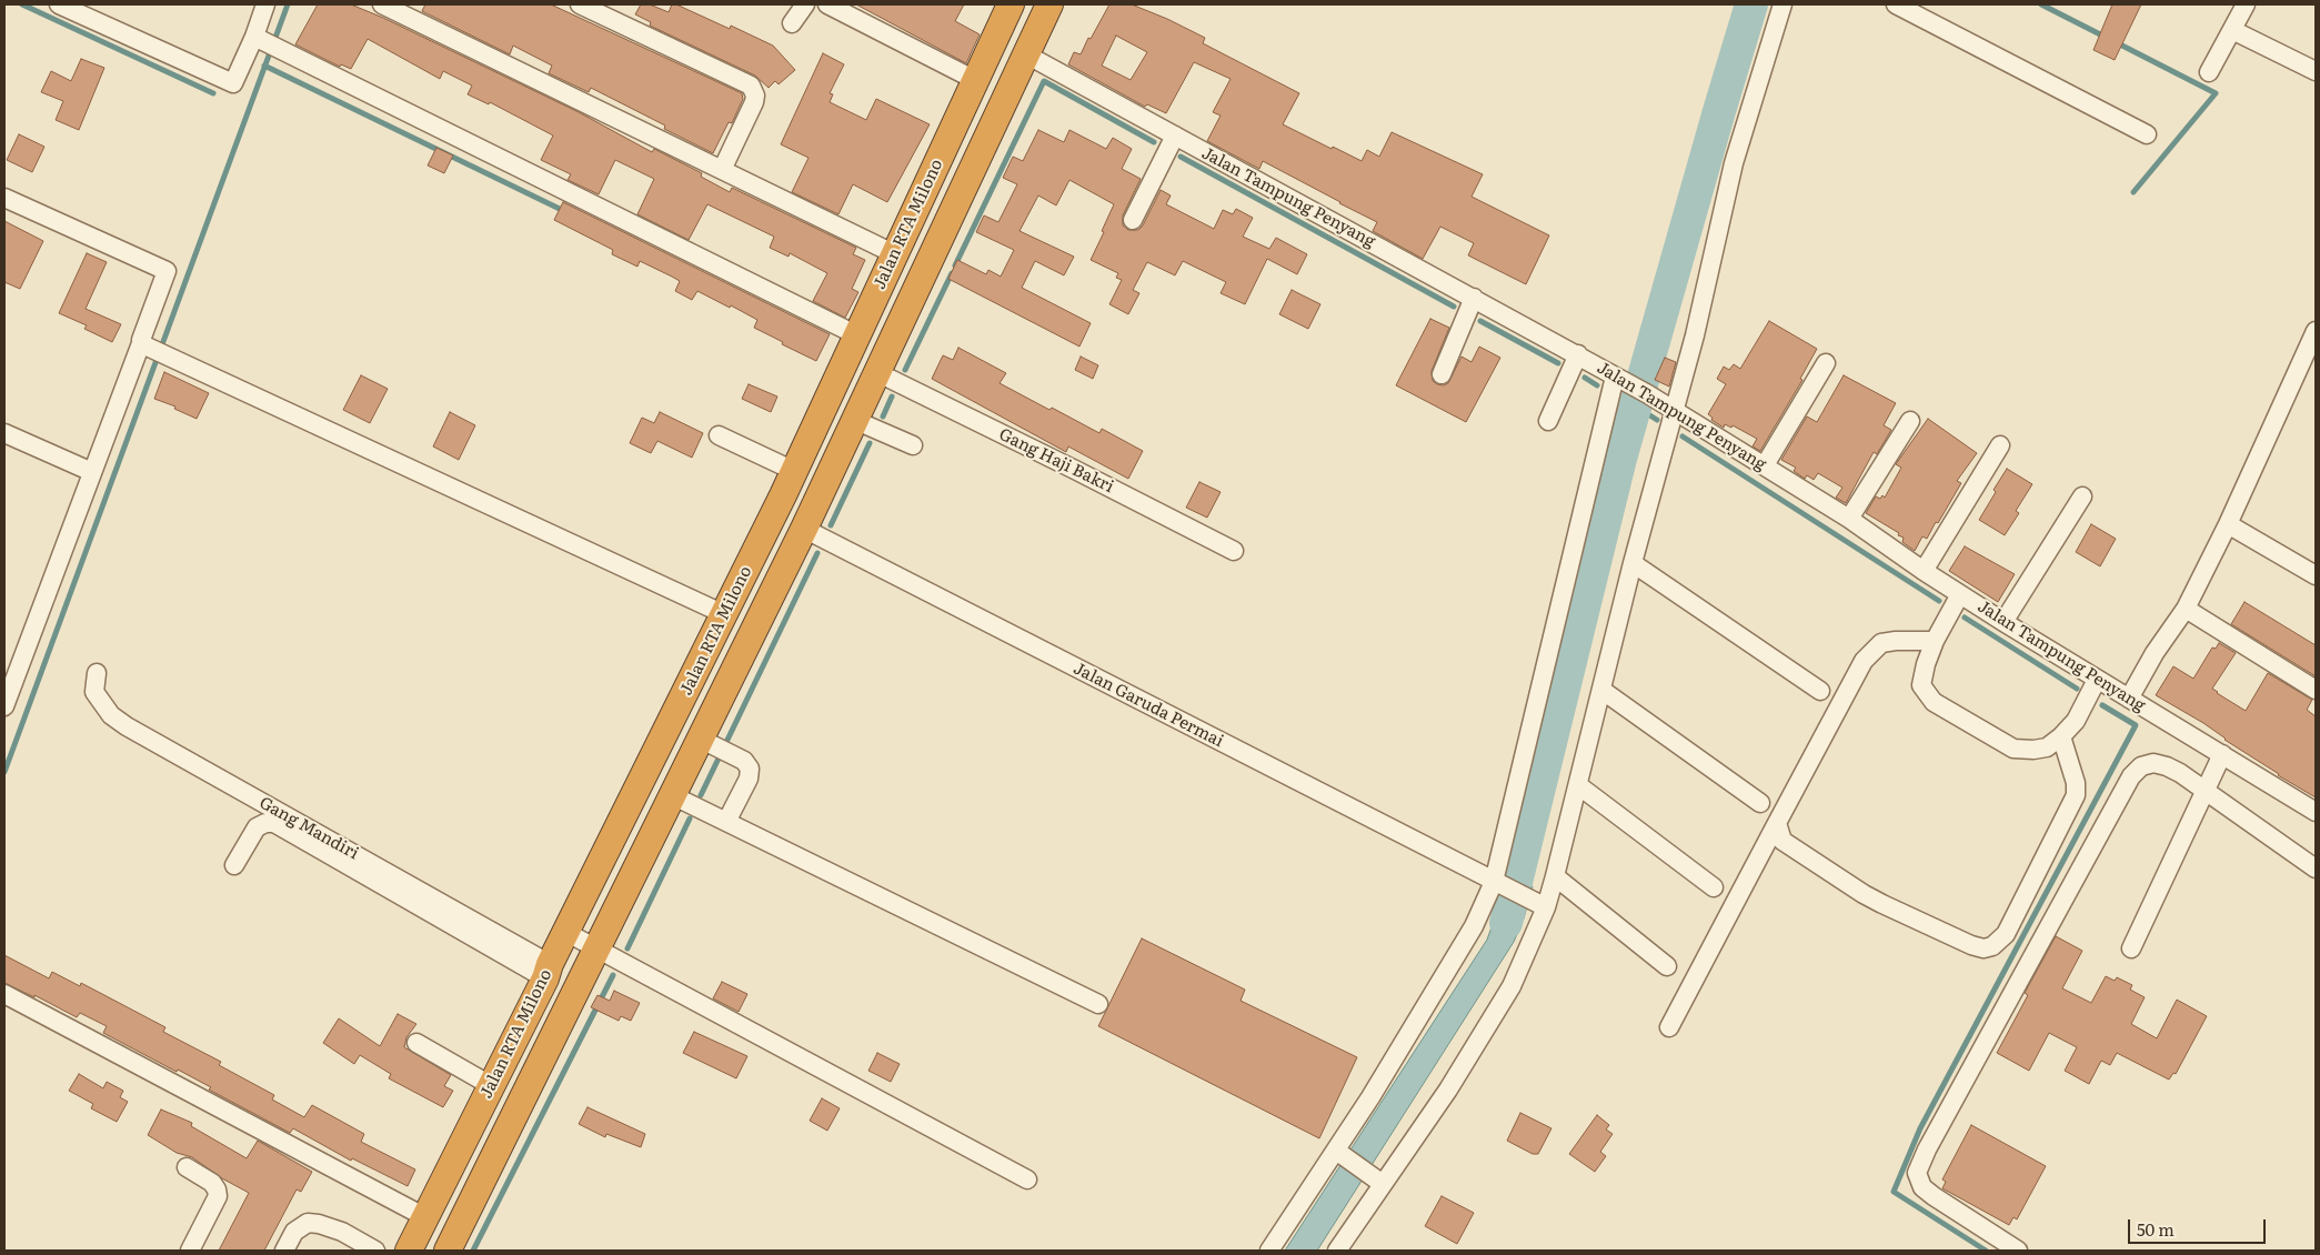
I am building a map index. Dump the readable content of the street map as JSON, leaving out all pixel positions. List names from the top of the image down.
{
  "streets": {
    "highway": ["Jalan RTA Milono"],
    "street": [
      "Jalan Tampung Penyang",
      "Gang Haji Bakri",
      "Jalan Garuda Permai",
      "Gang Mandiri"
    ]
  },
  "crossings": [
    ["Jalan Tampung Penyang", "Jalan RTA Milono"],
    ["Jalan RTA Milono", "Gang Haji Bakri"],
    ["Jalan RTA Milono", "Jalan Garuda Permai"],
    ["Jalan RTA Milono", "Gang Mandiri"]
  ],
  "scale_bar": "50 m"
}
